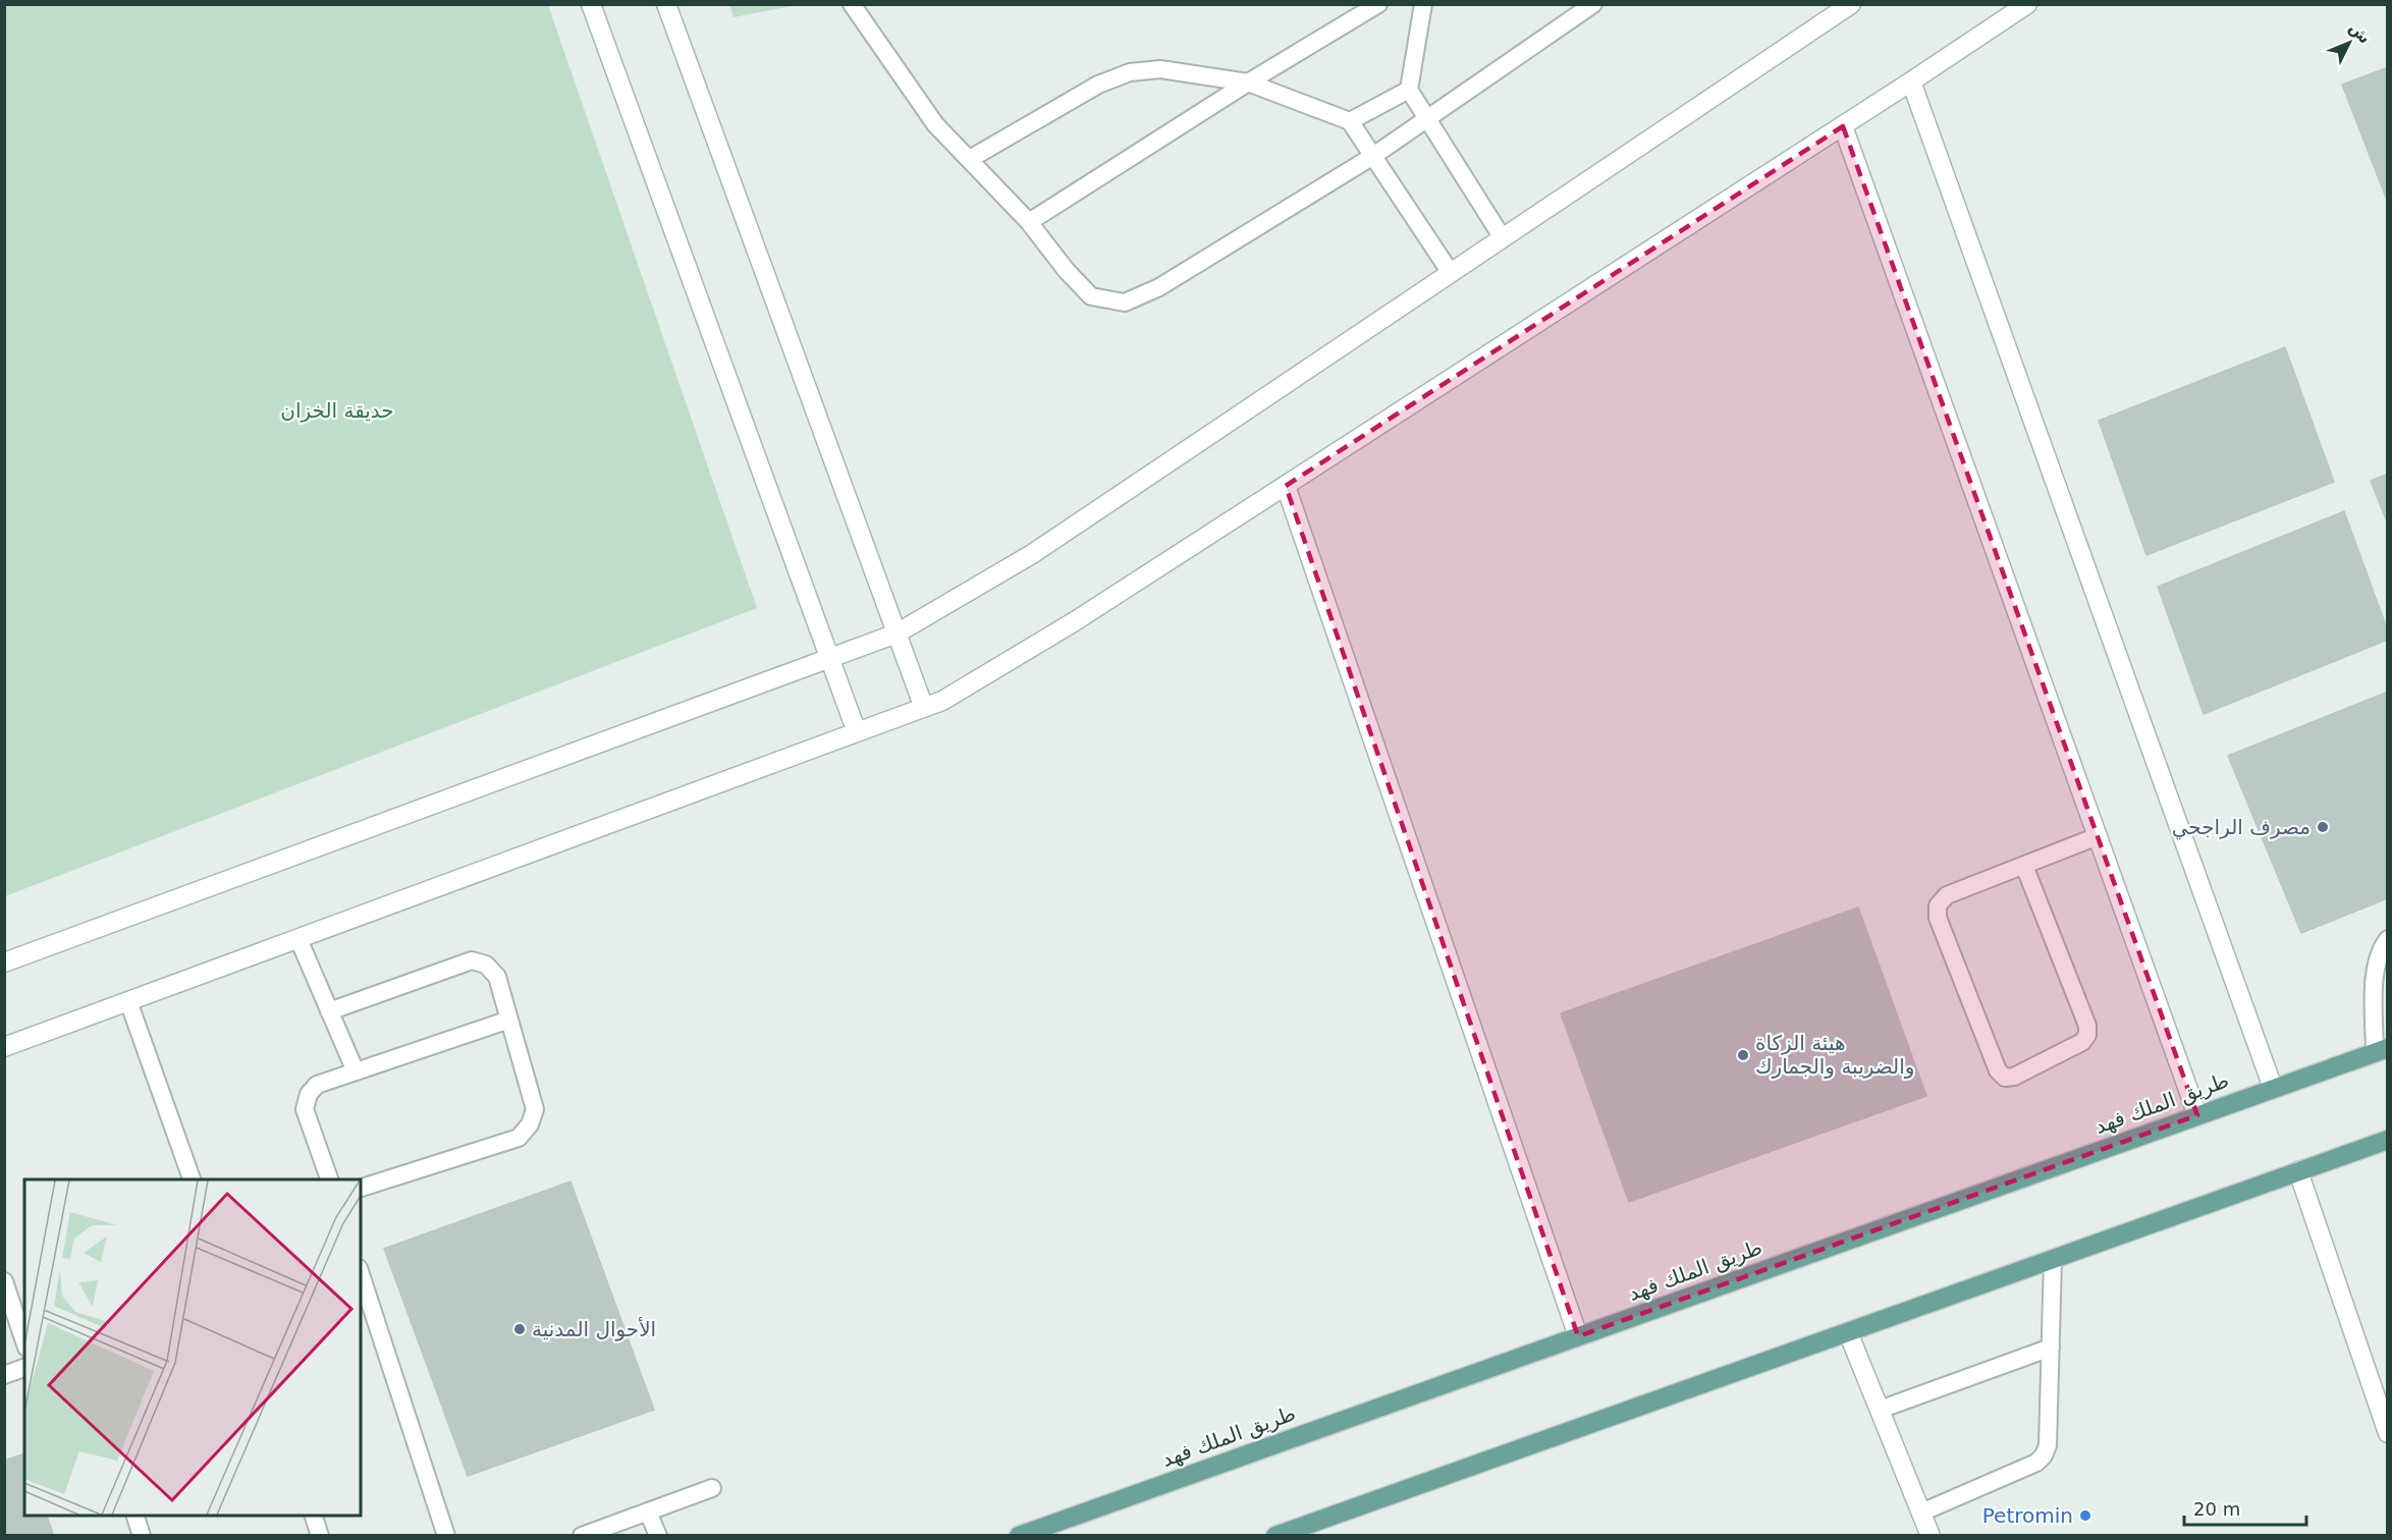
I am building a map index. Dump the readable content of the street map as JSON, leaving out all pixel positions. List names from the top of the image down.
{
  "streets": {
    "main road": ["طريق الملك فهد"]
  },
  "parks": ["حديقة الخزان"],
  "places": [
    "مصرف الراجحي",
    "هيئة الزكاة والضريبة والجمارك",
    "الأحوال المدنية",
    "Petromin"
  ],
  "scale_bar": "20 m",
  "north": "top right"
}
